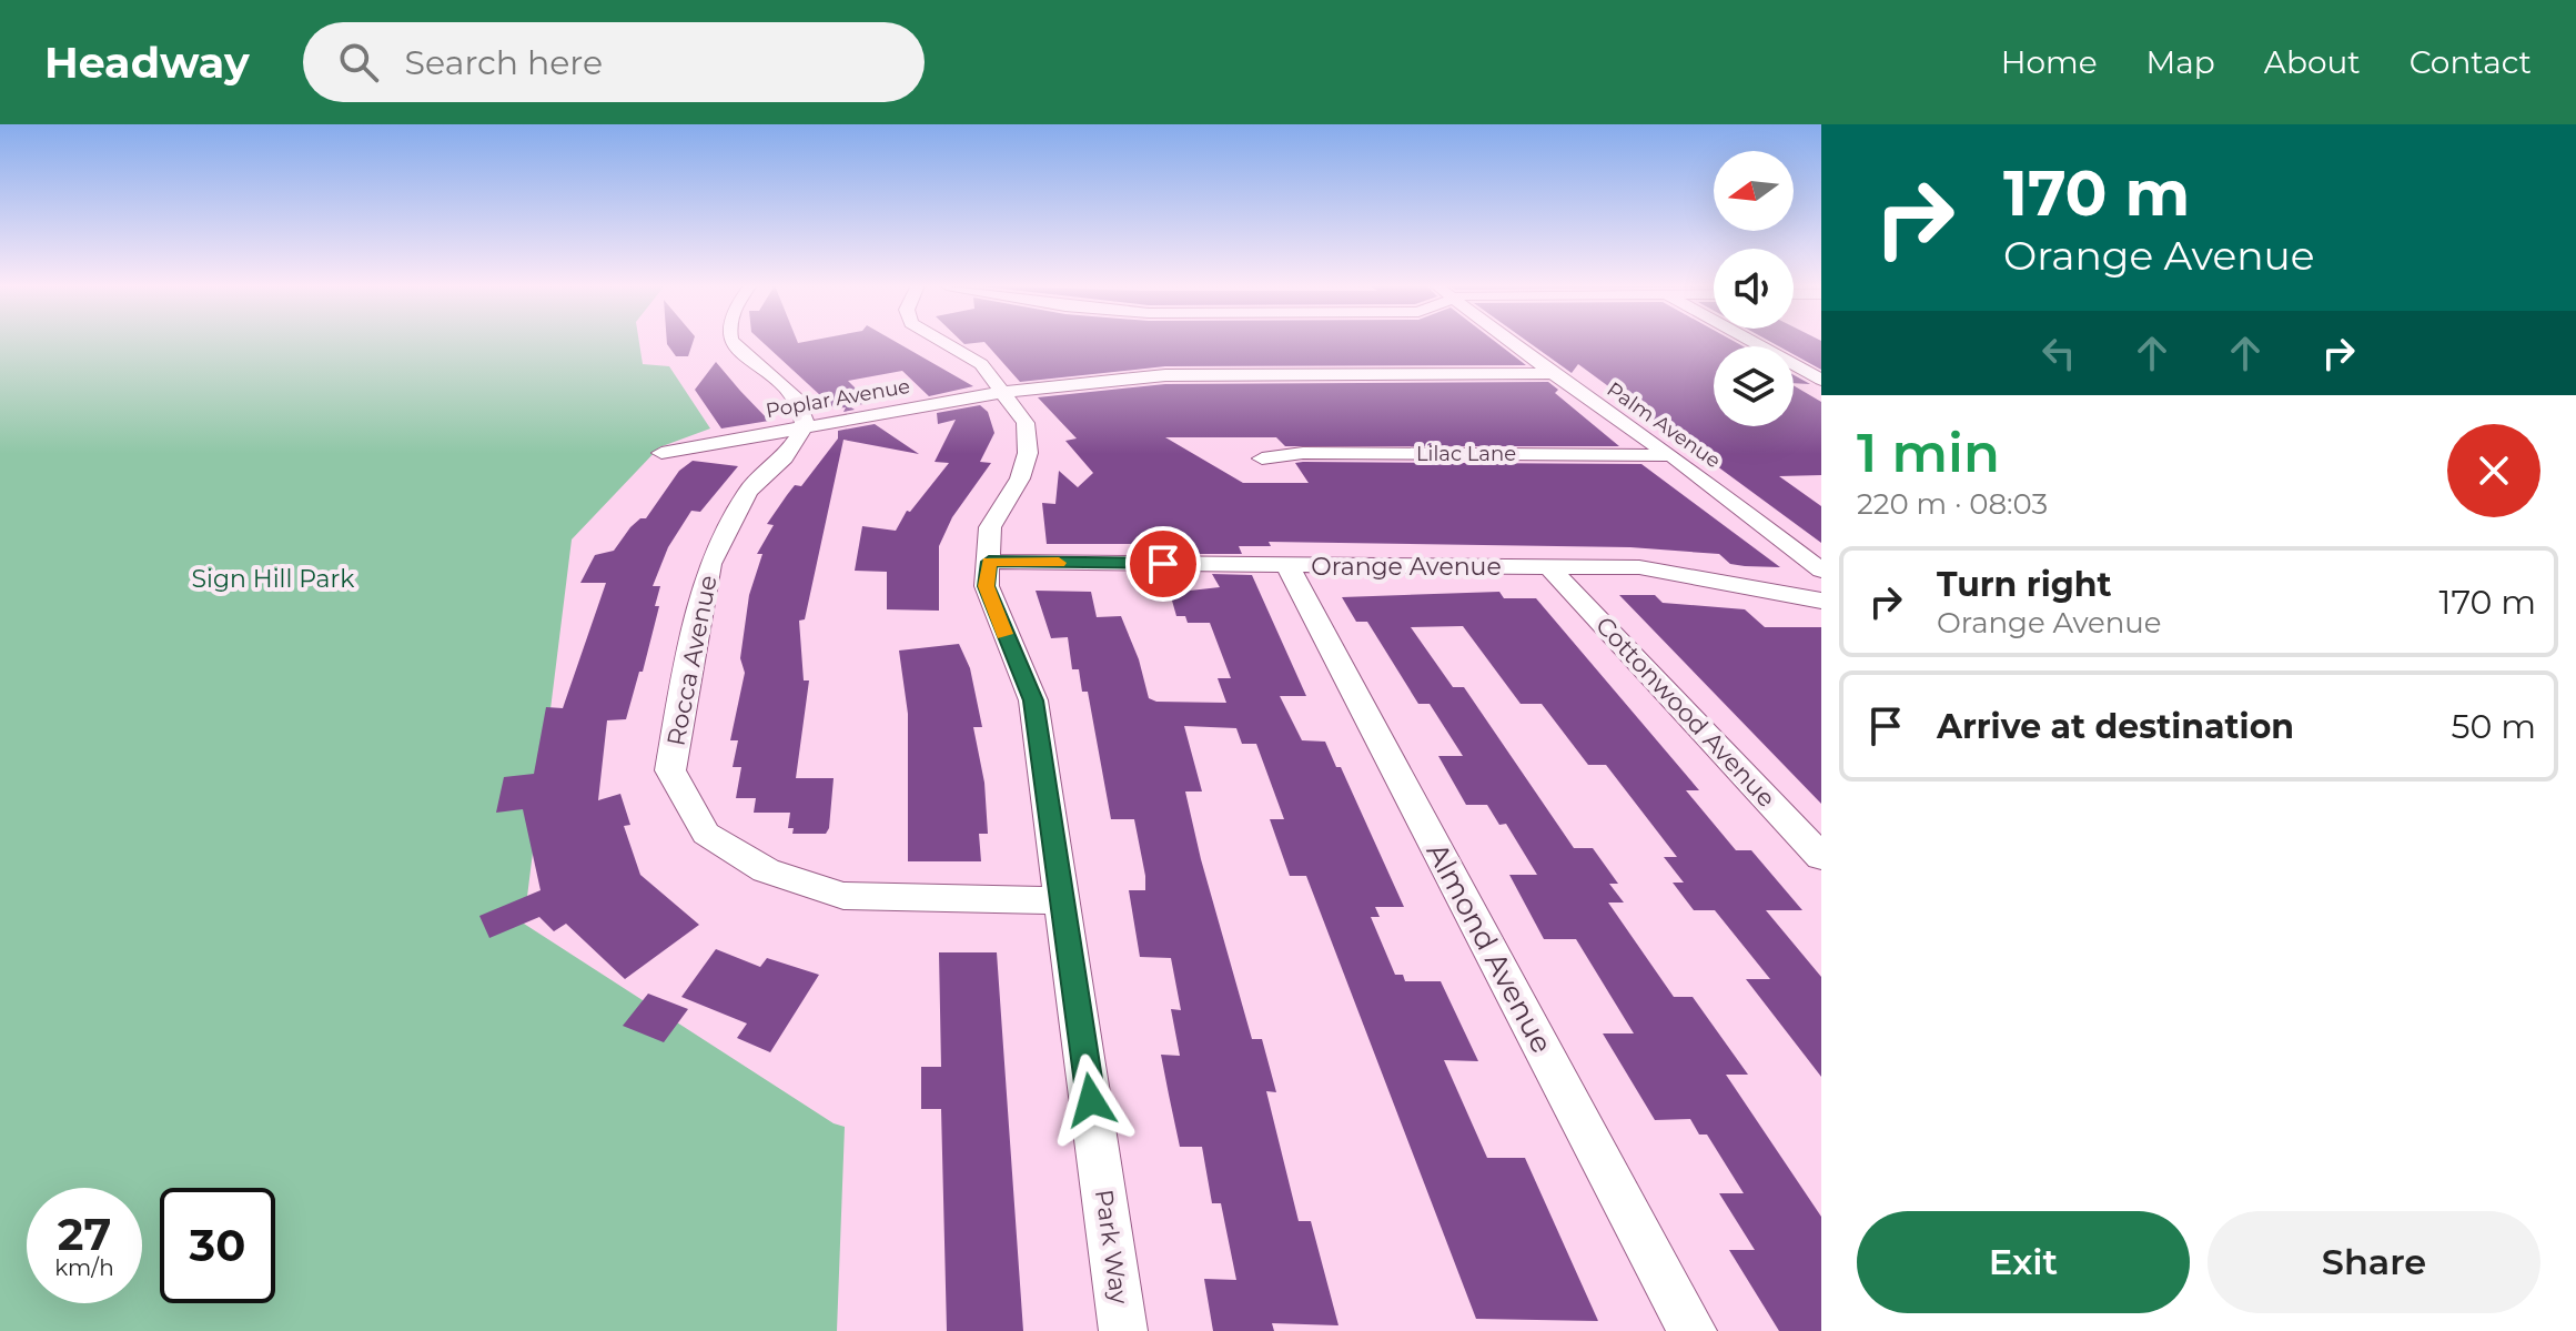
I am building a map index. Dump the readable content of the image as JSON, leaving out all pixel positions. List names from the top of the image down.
{
  "streets": {
    "street": [
      "Poplar Avenue",
      "Palm Avenue",
      "Lilac Lane",
      "Orange Avenue",
      "Rocca Avenue",
      "Cottonwood Avenue",
      "Almond Avenue",
      "Park Way"
    ]
  },
  "crossings": [
    ["Poplar Avenue", "Palm Avenue"],
    ["Poplar Avenue", "Rocca Avenue"],
    ["Poplar Avenue", "Park Way"],
    ["Palm Avenue", "Lilac Lane"],
    ["Orange Avenue", "Cottonwood Avenue"],
    ["Orange Avenue", "Almond Avenue"],
    ["Orange Avenue", "Park Way"],
    ["Rocca Avenue", "Park Way"]
  ],
  "parks": ["Sign Hill Park"],
  "north": "left",
  "page": {
    "header": "Headway",
    "search": "Search here",
    "nav": [
      "Home",
      "Map",
      "About",
      "Contact"
    ],
    "turn": ["170 m", "Orange Avenue"],
    "heading": ["1 min", "220 m · 08:03"],
    "list": [
      {
        "name": "Turn right",
        "note": "Orange Avenue",
        "value": "170 m"
      },
      {
        "name": "Arrive at destination",
        "value": "50 m"
      }
    ],
    "speed": "27 km/h",
    "limit": "30",
    "buttons": ["Exit", "Share"]
  }
}
